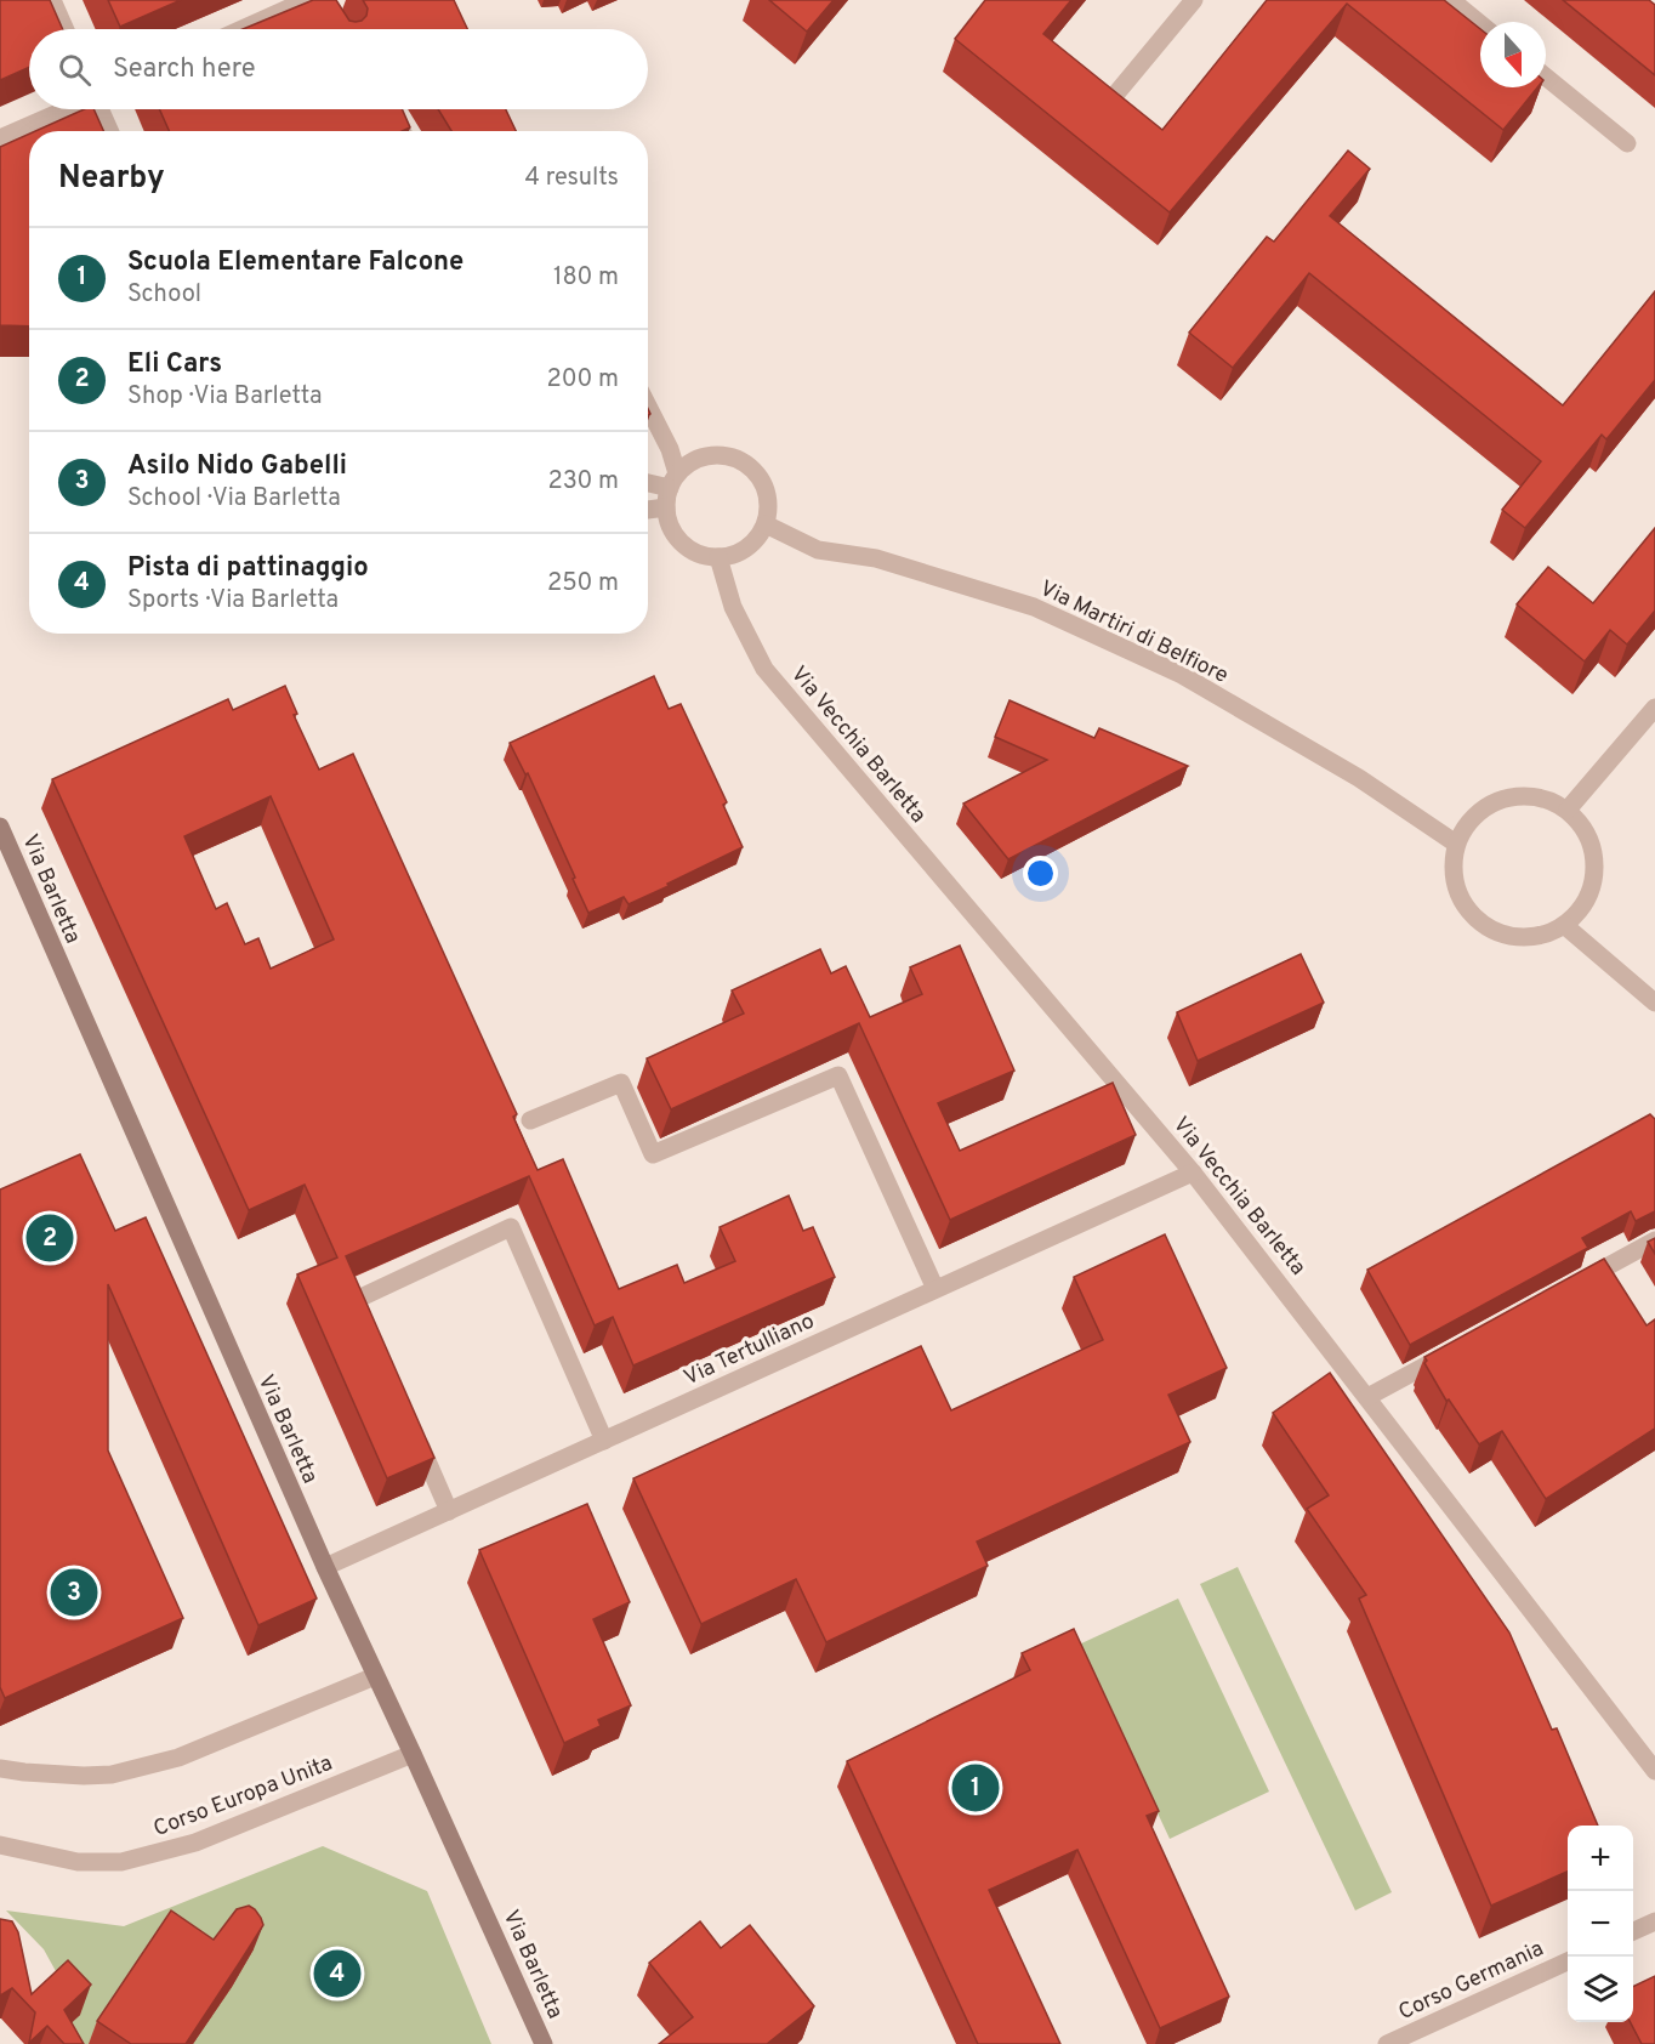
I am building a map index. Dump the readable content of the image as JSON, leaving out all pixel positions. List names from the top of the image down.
{
  "streets": {
    "main road": ["Via Barletta"],
    "street": [
      "Via Martiri di Belfiore",
      "Via Vecchia Barletta",
      "Via Tertulliano",
      "Corso Europa Unita",
      "Corso Germania"
    ]
  },
  "crossings": [
    ["Via Martiri di Belfiore", "Via Vecchia Barletta"],
    ["Via Vecchia Barletta", "Via Tertulliano"],
    ["Via Barletta", "Via Tertulliano"],
    ["Via Barletta", "Corso Europa Unita"]
  ],
  "north": "bottom",
  "page": {
    "search": "Search here",
    "heading": ["Nearby", "4 results"],
    "list": [
      {
        "mark": "1",
        "name": "Scuola Elementare Falcone",
        "note": "School",
        "value": "180 m"
      },
      {
        "mark": "2",
        "name": "Eli Cars",
        "note": "Shop · Via Barletta",
        "value": "200 m"
      },
      {
        "mark": "3",
        "name": "Asilo Nido Gabelli",
        "note": "School · Via Barletta",
        "value": "230 m"
      },
      {
        "mark": "4",
        "name": "Pista di pattinaggio",
        "note": "Sports · Via Barletta",
        "value": "250 m"
      }
    ],
    "pins": [
      "2",
      "3",
      "1",
      "4"
    ],
    "map_buttons": ["+", "−"]
  }
}
